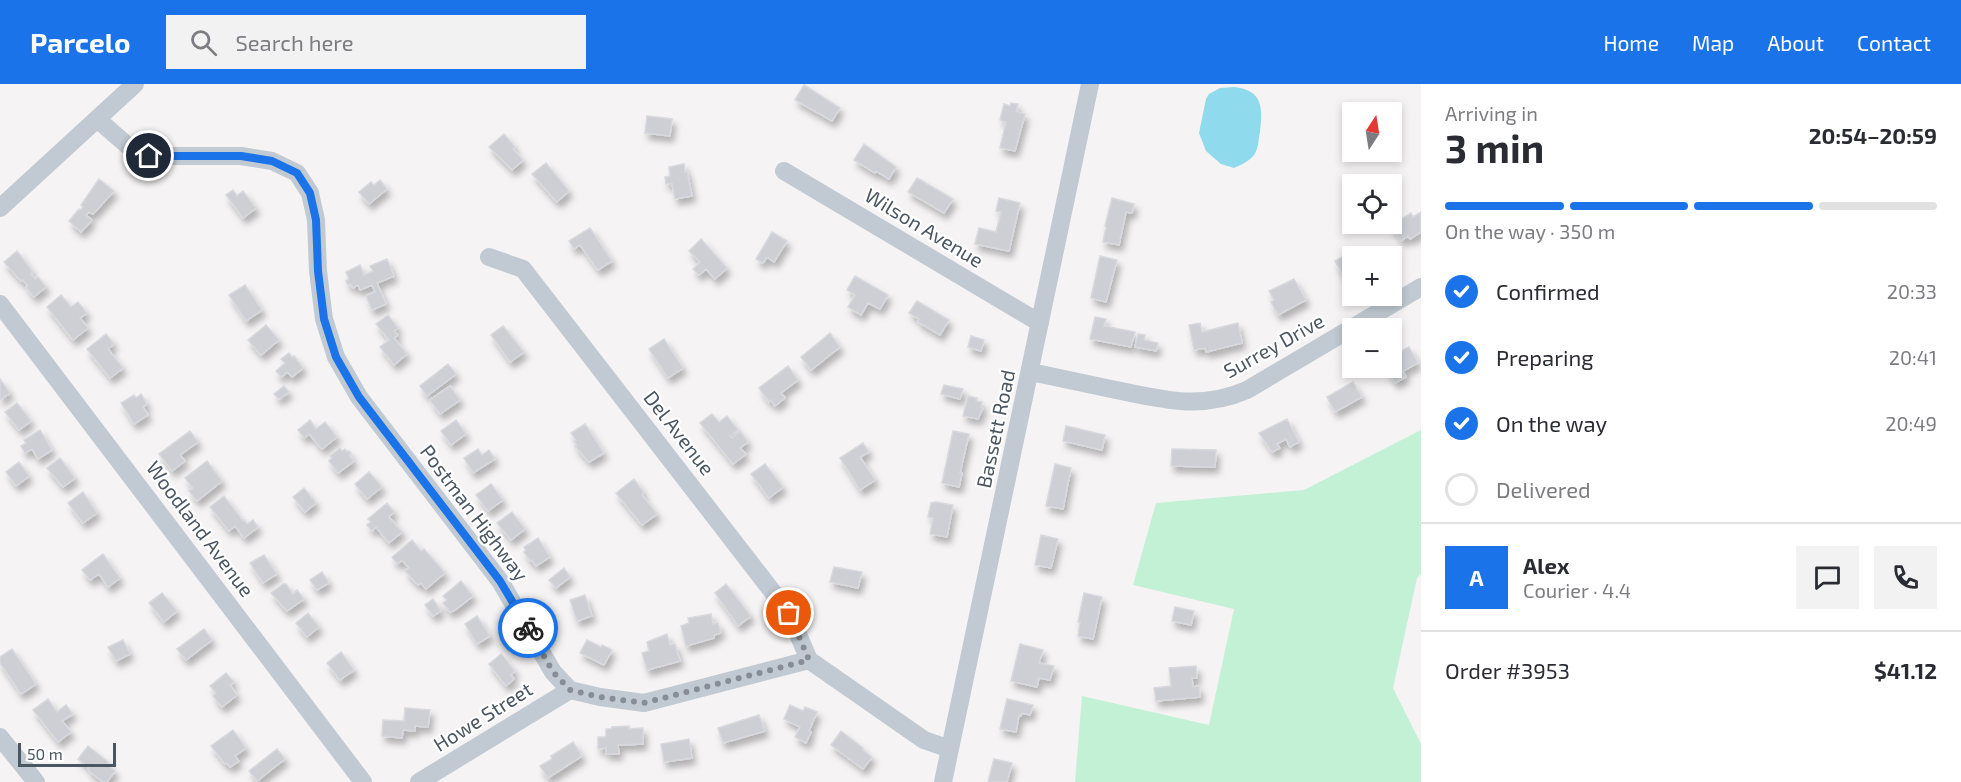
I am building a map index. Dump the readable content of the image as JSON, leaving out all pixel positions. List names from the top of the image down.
{
  "streets": {
    "street": [
      "Wilson Avenue",
      "Surrey Drive",
      "Bassett Road",
      "Del Avenue",
      "Postman Highway",
      "Woodland Avenue",
      "Howe Street"
    ]
  },
  "crossings": [
    ["Wilson Avenue", "Bassett Road"],
    ["Surrey Drive", "Bassett Road"],
    ["Postman Highway", "Howe Street"]
  ],
  "scale_bar": "50 m",
  "north": "top",
  "page": {
    "header": "Parcelo",
    "search": "Search here",
    "nav": [
      "Home",
      "Map",
      "About",
      "Contact"
    ],
    "heading": ["3 min", "Arriving in", "20:54–20:59"],
    "panel": [
      "Alex",
      "Courier · 4.4",
      "Order #3953",
      "$41.12"
    ],
    "map_buttons": ["+", "−"],
    "bar": "On the way · 350 m",
    "list": [
      ["Confirmed", "20:33"],
      ["Preparing", "20:41"],
      ["On the way", "20:49"],
      "Delivered"
    ],
    "round": "A",
    "scale": "50 m"
  }
}
